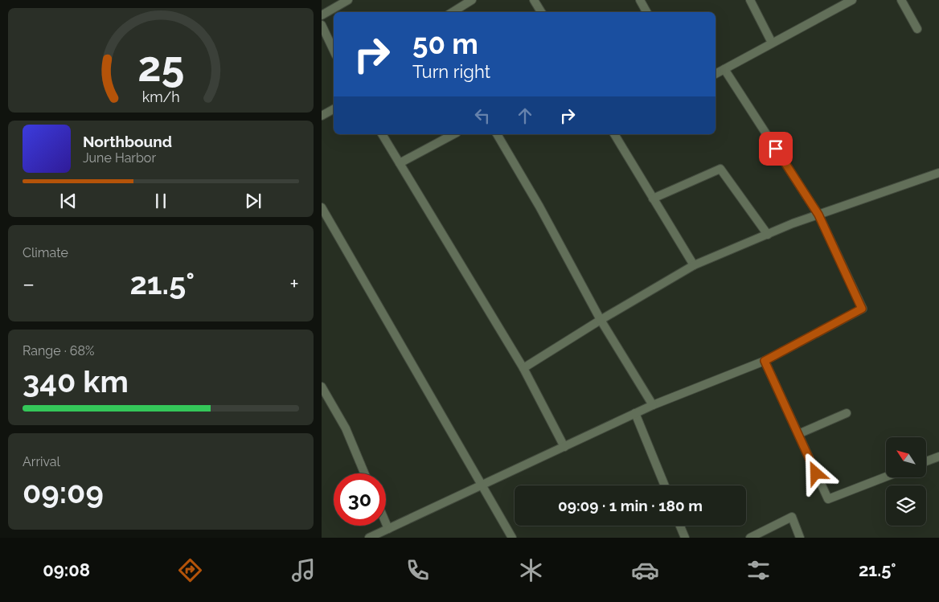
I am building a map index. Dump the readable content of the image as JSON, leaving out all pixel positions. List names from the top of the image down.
{
  "north": "top left",
  "page": {
    "turn": ["50 m", "Turn right"],
    "song": ["Northbound", "June Harbor"],
    "tile": [
      "Climate",
      ["Range · 68%", "340 km"],
      ["Arrival", "09:09"]
    ],
    "heat": ["−", "21.5°", "+"],
    "limit": "30",
    "trip": "09:09 · 1 min · 180 m",
    "tabs": ["09:08", "21.5°"],
    "gauge": ["25", "km/h"]
  }
}
